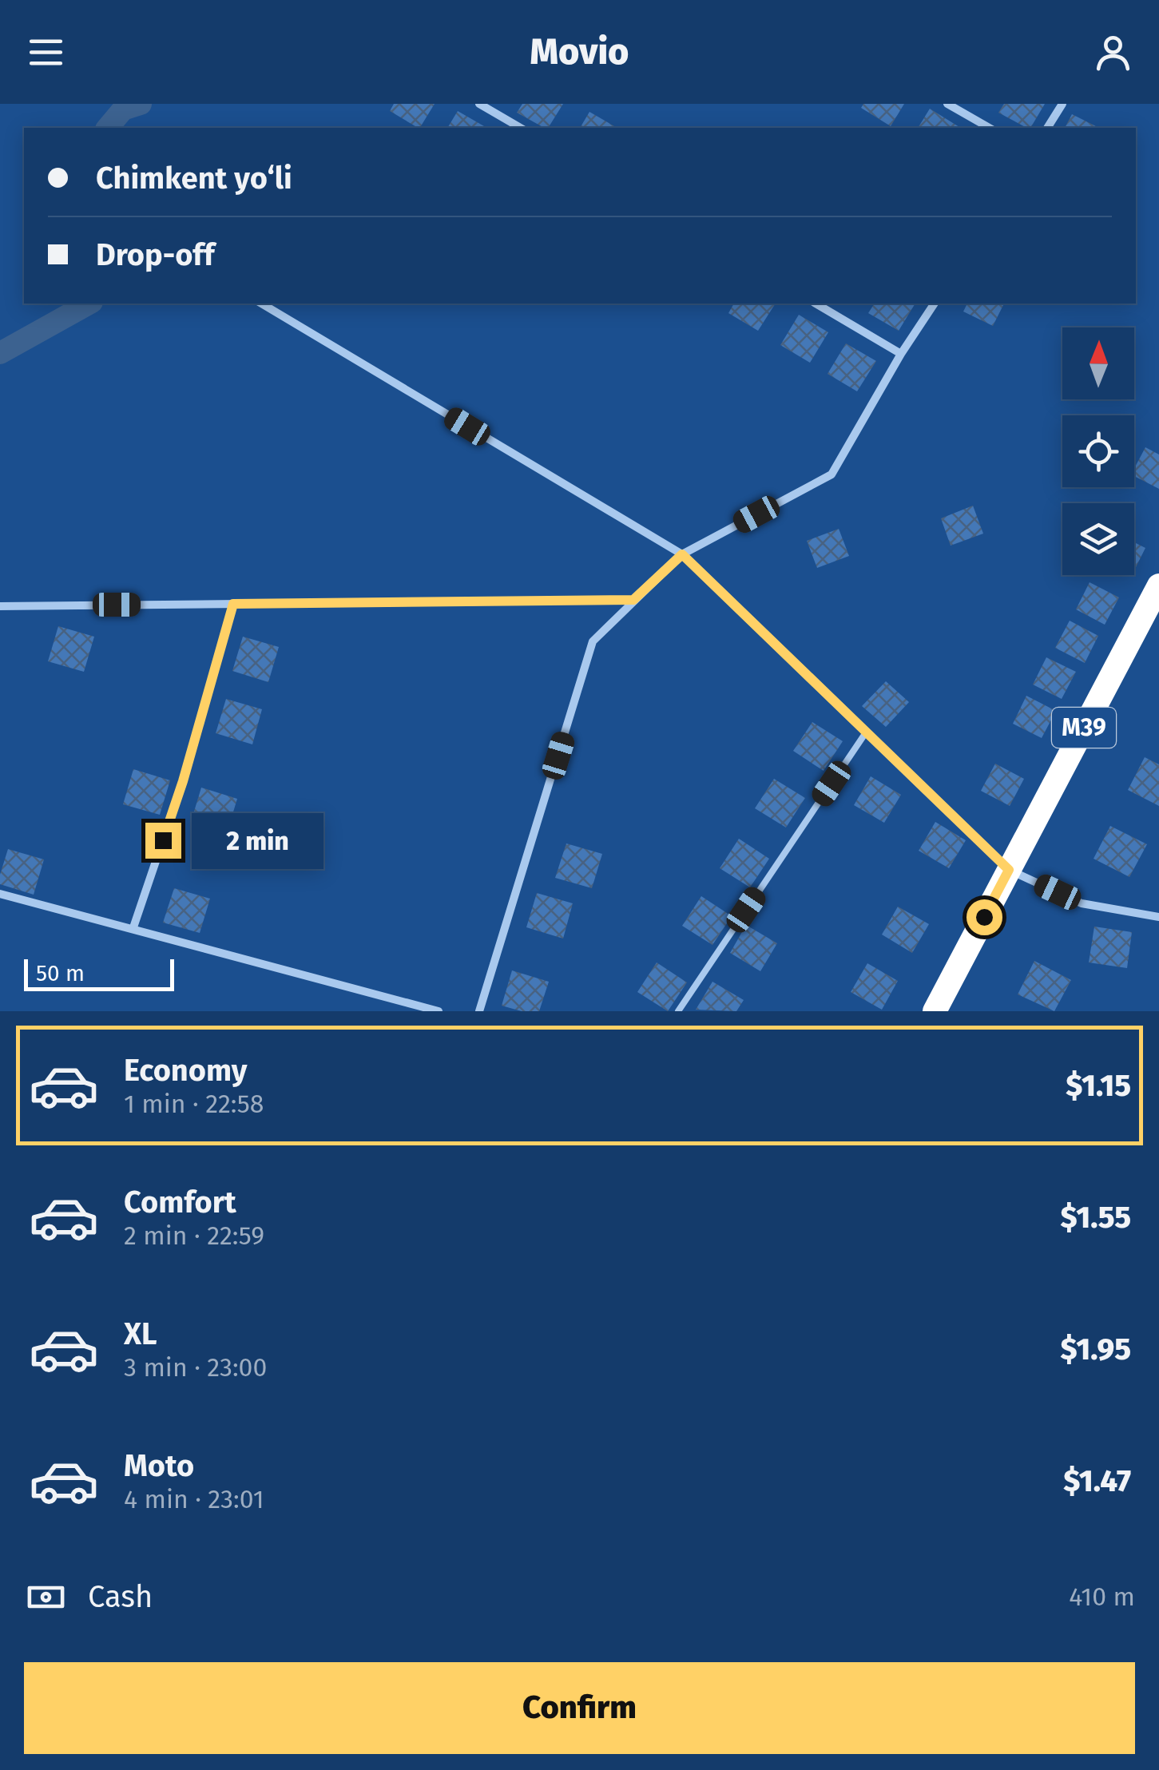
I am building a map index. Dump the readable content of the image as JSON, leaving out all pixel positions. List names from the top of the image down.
{
  "streets": {
    "highway": ["M39"]
  },
  "scale_bar": "50 m",
  "north": "top",
  "page": {
    "header": "Movio",
    "banner": ["Chimkent yo‘li", "Drop-off"],
    "bubble": "2 min",
    "scale": "50 m",
    "list": [
      {
        "name": "Economy",
        "note": "1 min · 22:58",
        "value": "$1.15"
      },
      {
        "name": "Comfort",
        "note": "2 min · 22:59",
        "value": "$1.55"
      },
      {
        "name": "XL",
        "note": "3 min · 23:00",
        "value": "$1.95"
      },
      {
        "name": "Moto",
        "note": "4 min · 23:01",
        "value": "$1.47"
      }
    ],
    "pay": ["Cash", "410 m"],
    "buttons": "Confirm"
  }
}
